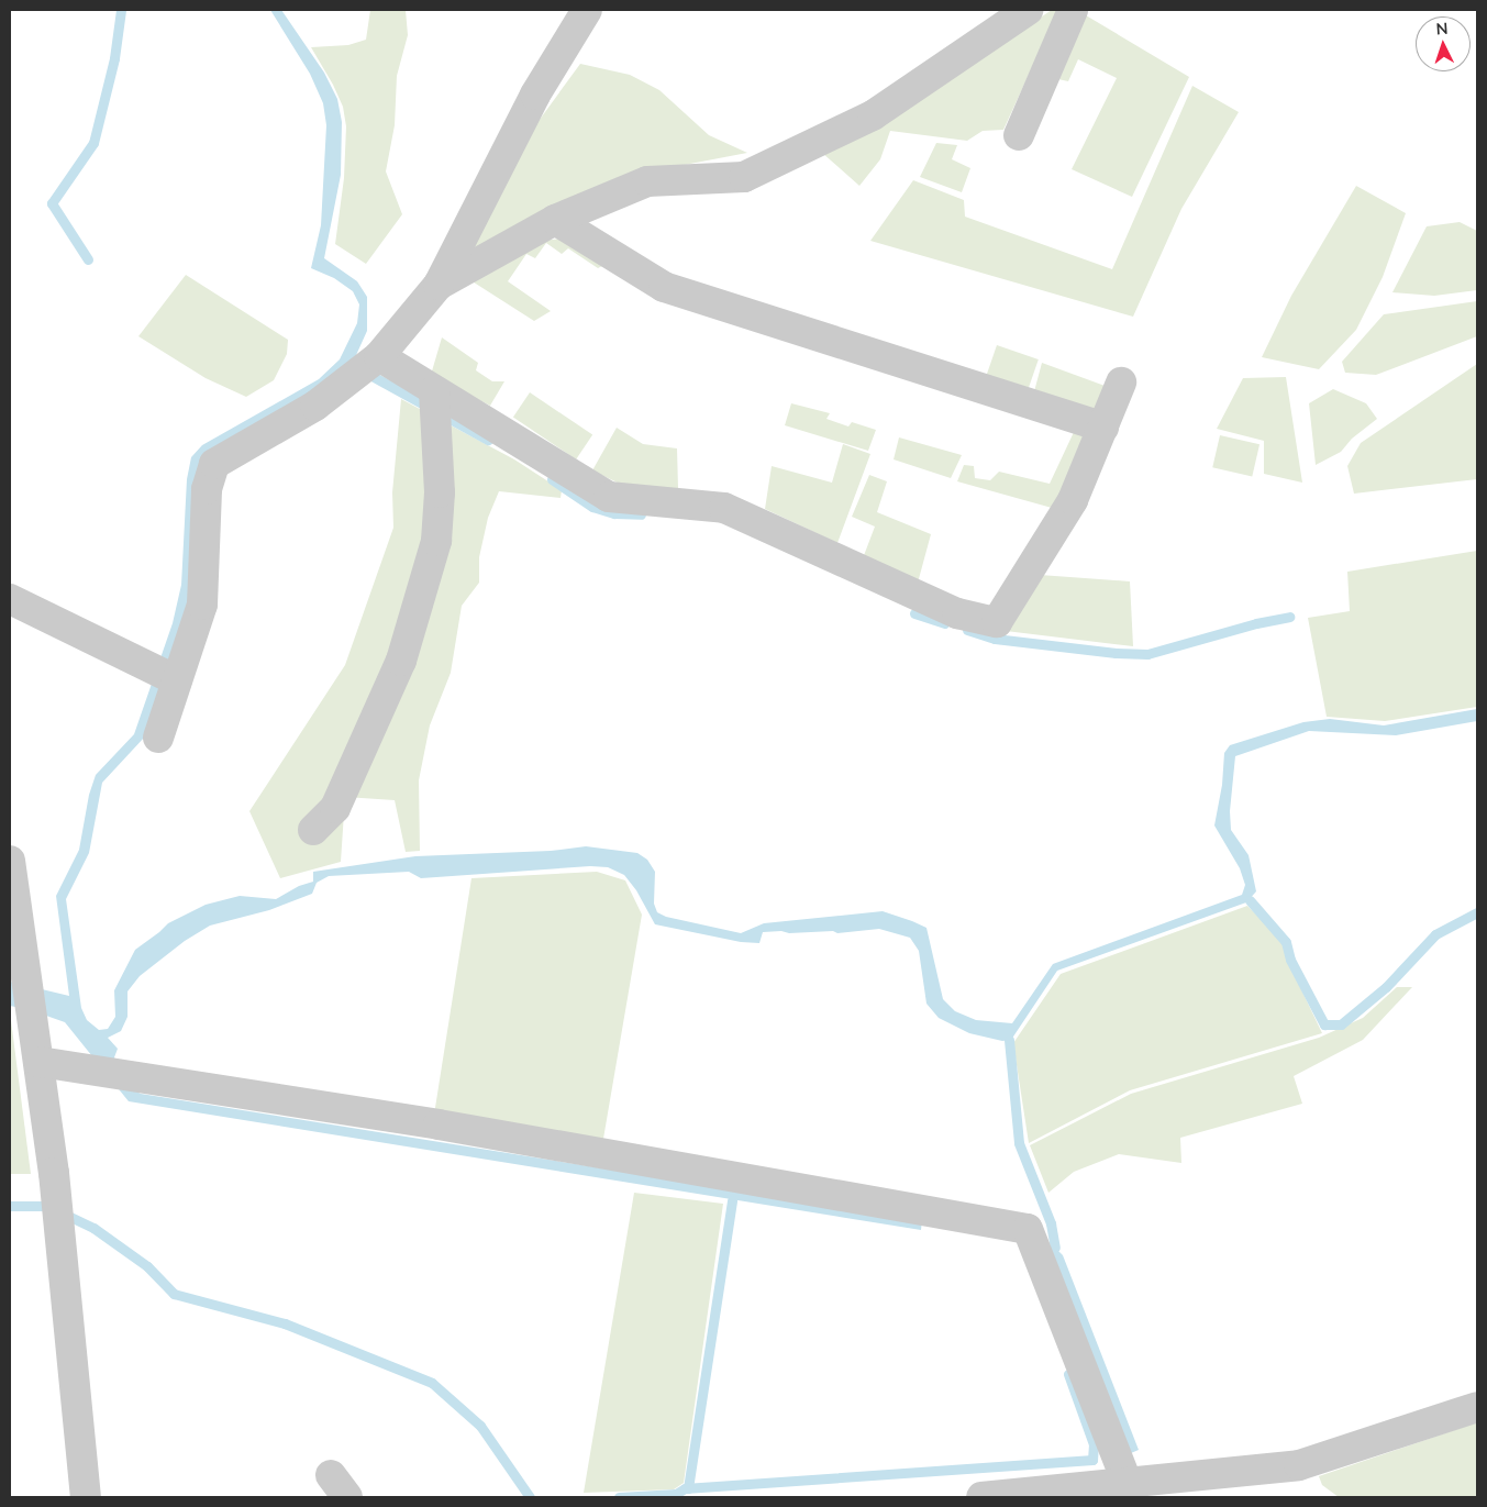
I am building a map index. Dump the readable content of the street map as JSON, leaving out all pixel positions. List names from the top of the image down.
{
  "north": "top"
}
